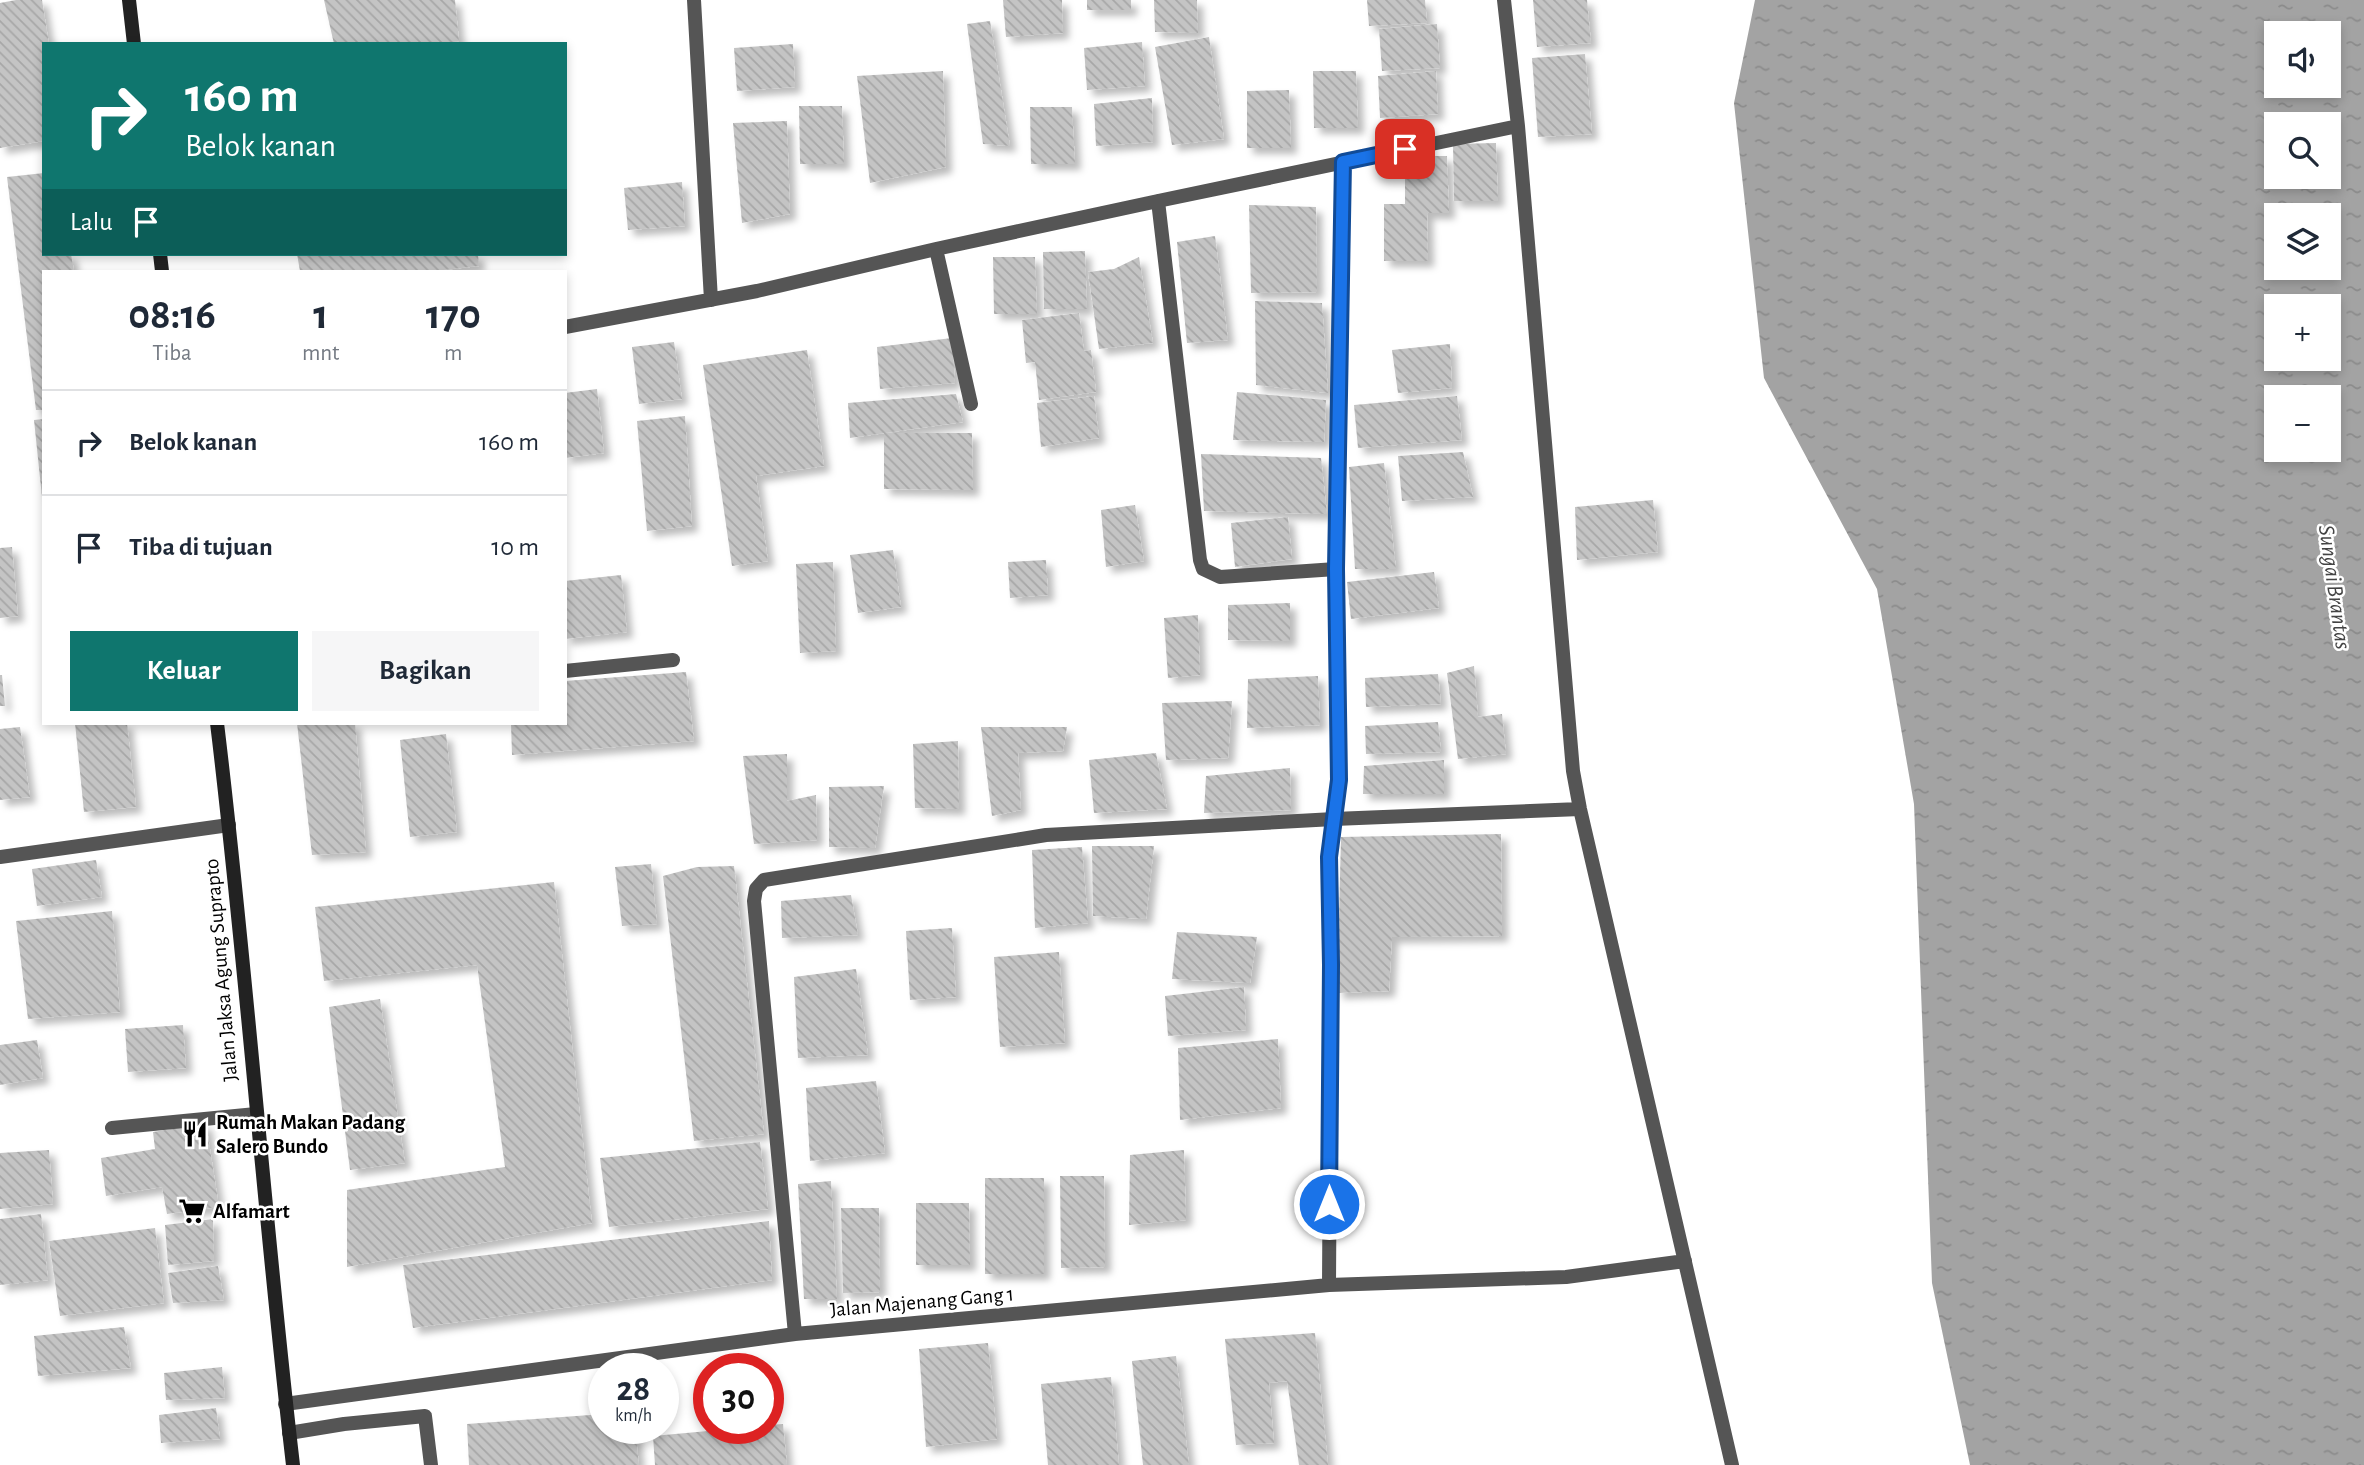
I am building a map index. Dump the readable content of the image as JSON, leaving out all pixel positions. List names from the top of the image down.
{
  "streets": {
    "main road": ["Jalan Jaksa Agung Suprapto"],
    "street": ["Jalan Majenang Gang 1"]
  },
  "crossings": [
    ["Jalan Jaksa Agung Suprapto", "Jalan Majenang Gang 1"]
  ],
  "water": ["Sungai Brantas"],
  "places": {
    "restaurant": ["Rumah Makan Padang Salero Bundo"],
    "supermarket": ["Alfamart"]
  },
  "page": {
    "map_buttons": ["+", "−"],
    "turn": ["160 m", "Belok kanan"],
    "then": "Lalu",
    "eta": [
      "08:16",
      "Tiba",
      "1",
      "mnt",
      "170",
      "m"
    ],
    "list": [
      {
        "name": "Belok kanan",
        "value": "160 m"
      },
      {
        "name": "Tiba di tujuan",
        "value": "10 m"
      }
    ],
    "buttons": ["Keluar", "Bagikan"],
    "speed": "28 km/h",
    "limit": "30"
  }
}
